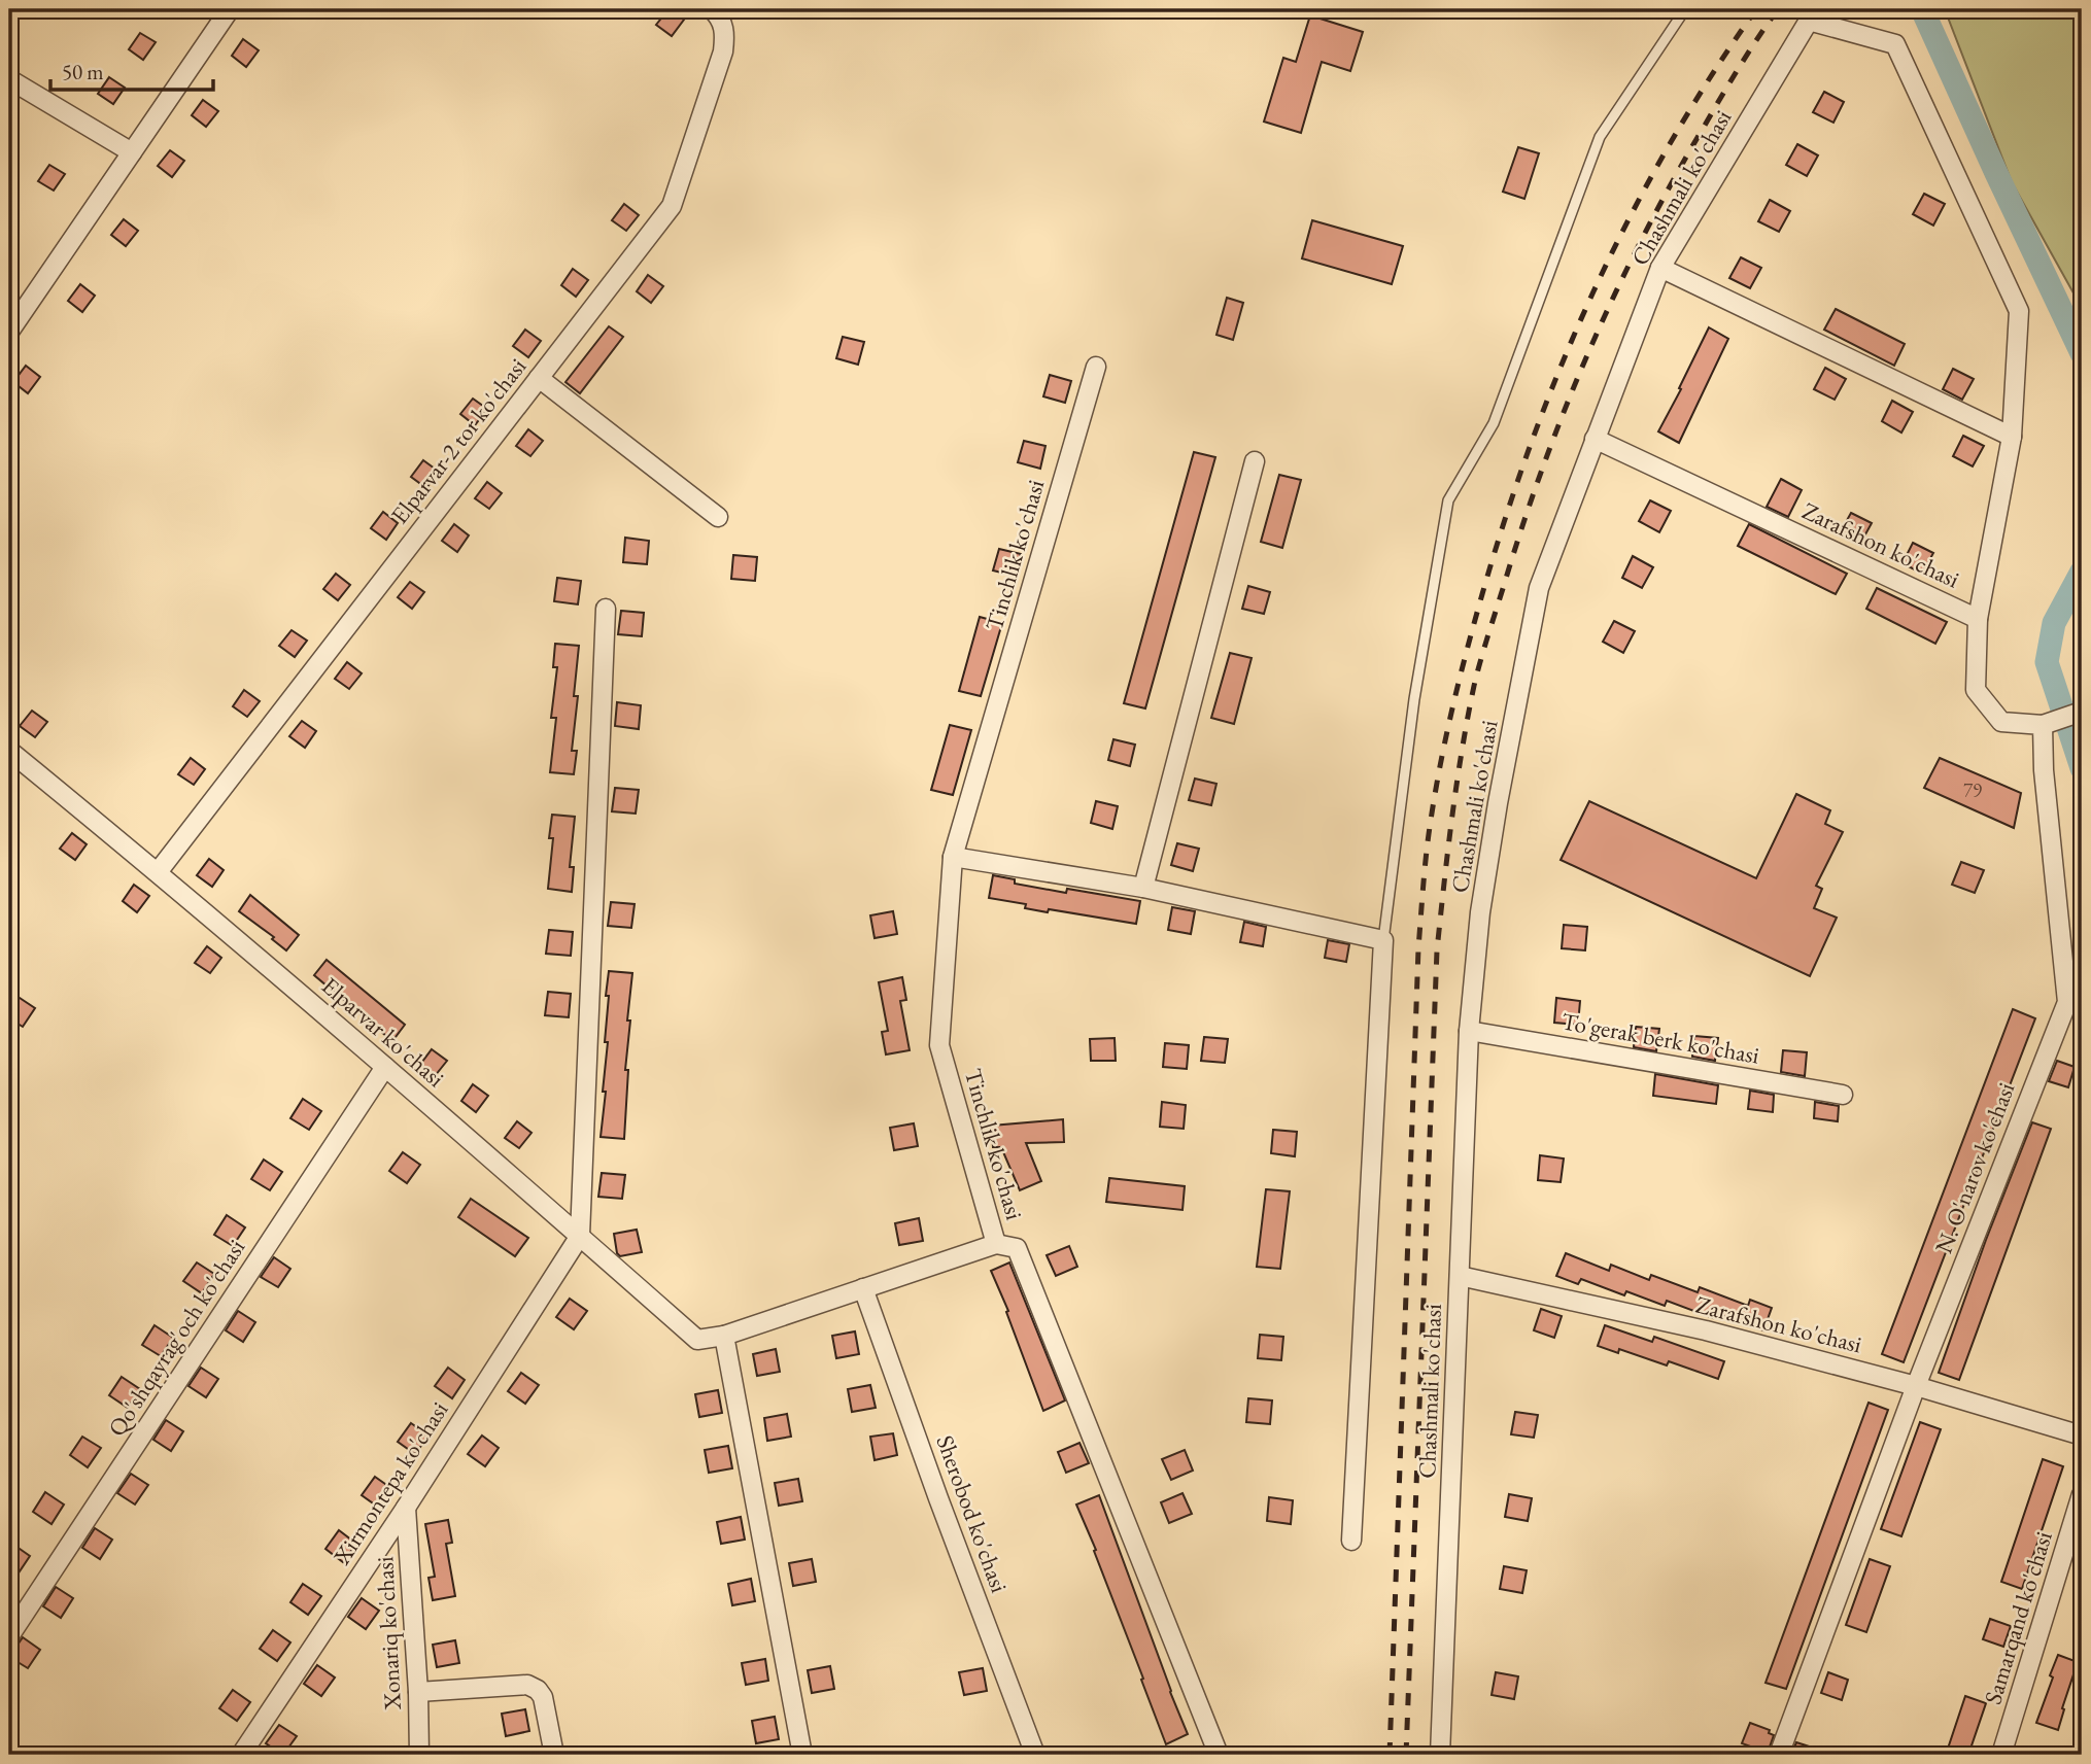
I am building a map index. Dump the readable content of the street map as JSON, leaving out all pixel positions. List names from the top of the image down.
{
  "streets": {
    "street": [
      "Chashmali ko'chasi",
      "Elparvar-2 tor ko'chasi",
      "Zarafshon ko'chasi",
      "Tinchlik ko'chasi",
      "Elparvar ko'chasi",
      "To'gerak berk ko'chasi",
      "N. O'narov ko'chasi",
      "Qo'shqayrag'och ko'chasi",
      "Xirmontepa ko'chasi",
      "Sherobod ko'chasi",
      "Samarqand ko'chasi",
      "Xonariq ko'chasi"
    ]
  },
  "crossings": [
    ["Chashmali ko'chasi", "Zarafshon ko'chasi"],
    ["Chashmali ko'chasi", "To'gerak berk ko'chasi"],
    ["Elparvar-2 tor ko'chasi", "Elparvar ko'chasi"],
    ["Zarafshon ko'chasi", "N. O'narov ko'chasi"],
    ["Tinchlik ko'chasi", "Elparvar ko'chasi"],
    ["Tinchlik ko'chasi", "Sherobod ko'chasi"],
    ["Elparvar ko'chasi", "Qo'shqayrag'och ko'chasi"],
    ["Elparvar ko'chasi", "Xirmontepa ko'chasi"],
    ["Xirmontepa ko'chasi", "Xonariq ko'chasi"]
  ],
  "house_numbers": ["79"],
  "scale_bar": "50 m"
}
